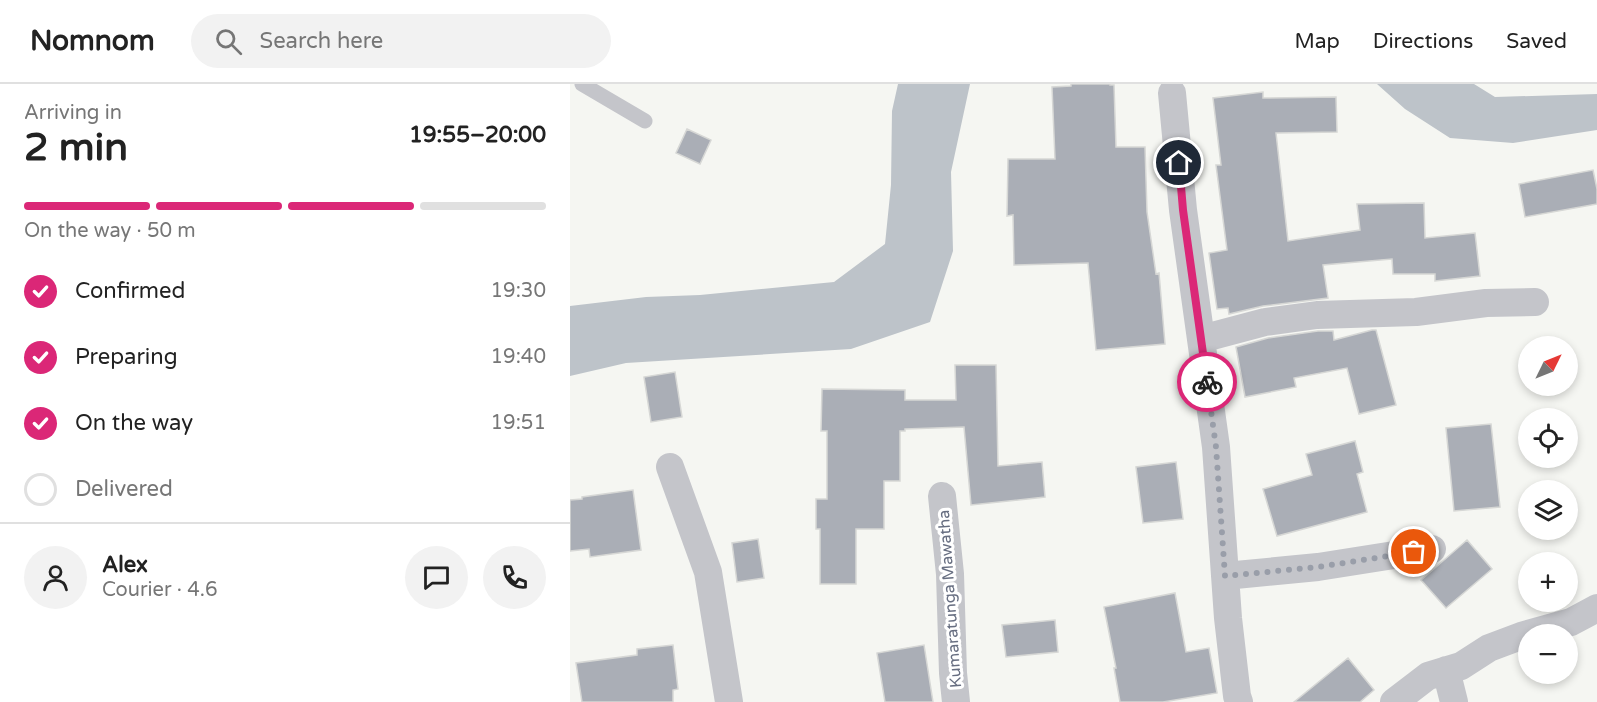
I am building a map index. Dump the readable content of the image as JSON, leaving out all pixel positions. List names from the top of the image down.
{
  "streets": {
    "street": ["Kumaratunga Mawatha"]
  },
  "north": "top right",
  "page": {
    "header": "Nomnom",
    "search": "Search here",
    "nav": ["Map", "Directions", "Saved"],
    "heading": ["2 min", "Arriving in", "19:55–20:00"],
    "panel": ["Alex", "Courier · 4.6"],
    "bar": "On the way · 50 m",
    "list": [
      ["Confirmed", "19:30"],
      ["Preparing", "19:40"],
      ["On the way", "19:51"],
      "Delivered"
    ],
    "map_buttons": ["+", "−"]
  }
}
